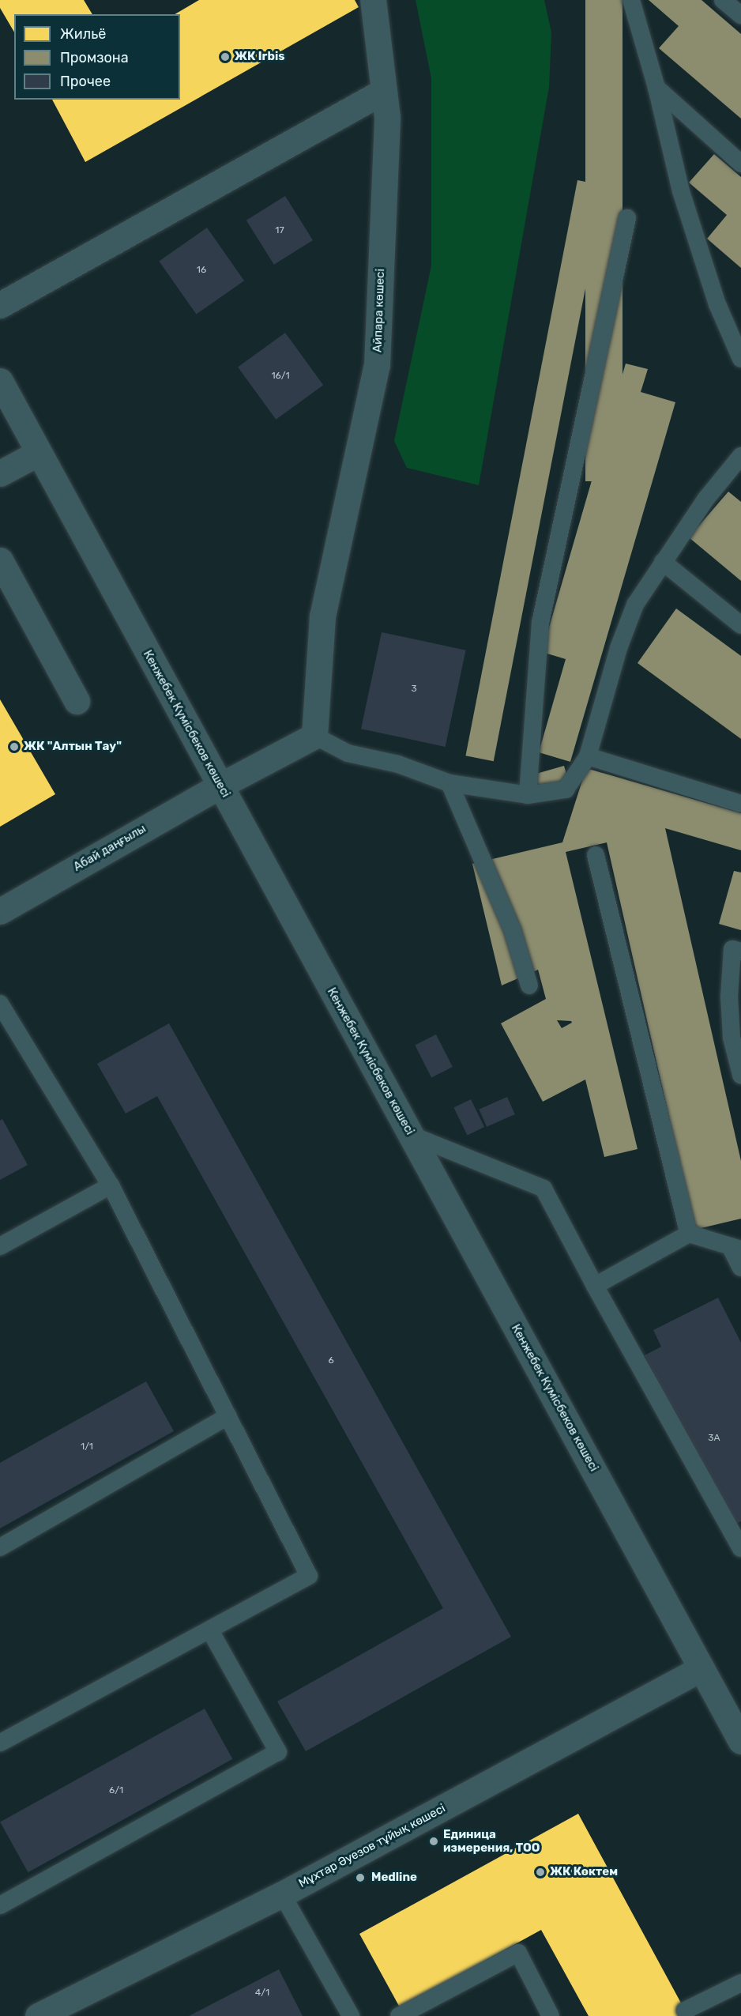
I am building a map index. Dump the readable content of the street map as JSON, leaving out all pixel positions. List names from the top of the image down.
{
  "streets": {
    "street": [
      "Айпара көшесі",
      "Кенжебек Күмісбеков көшесі",
      "Абай даңғылы",
      "Мұхтар Әуезов тұйық көшесі"
    ]
  },
  "crossings": [
    ["Айпара көшесі", "Абай даңғылы"],
    ["Кенжебек Күмісбеков көшесі", "Абай даңғылы"],
    ["Кенжебек Күмісбеков көшесі", "Мұхтар Әуезов тұйық көшесі"]
  ],
  "places": [
    "ЖК Irbis",
    "ЖК \"Алтын Тау\"",
    "Единица измерения, ТОО",
    "ЖК Коктем",
    "Medline"
  ],
  "house_numbers": [
    "17",
    "16",
    "16/1",
    "3",
    "6",
    "3А",
    "1/1",
    "6/1",
    "4/1"
  ],
  "legend": ["Жильё", "Промзона", "Прочее"]
}
